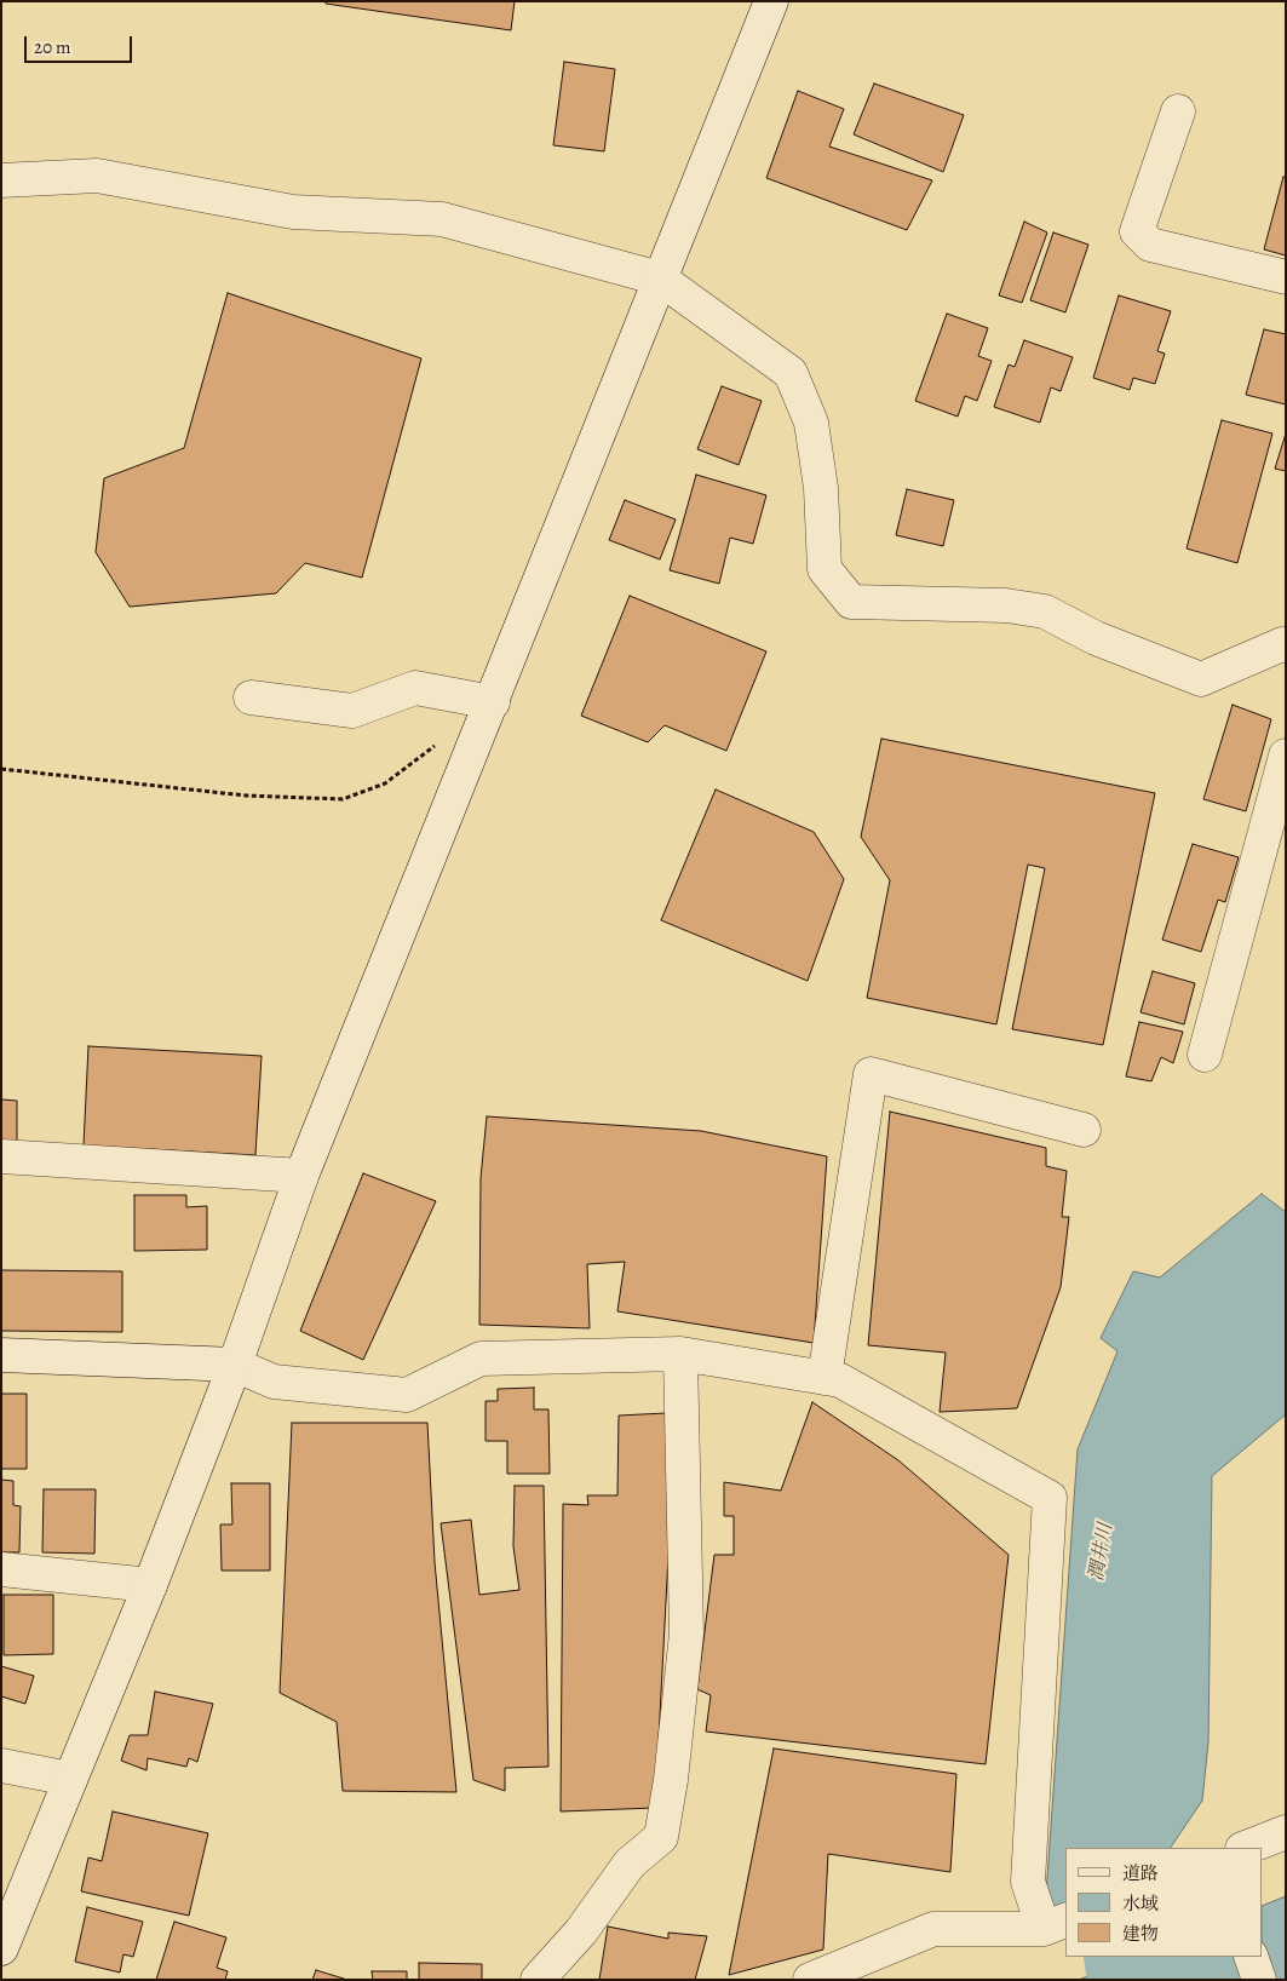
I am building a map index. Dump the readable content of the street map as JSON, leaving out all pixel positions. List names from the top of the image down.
{
  "water": ["潤井川"],
  "legend": ["道路", "水域", "建物"],
  "scale_bar": "20 m"
}
